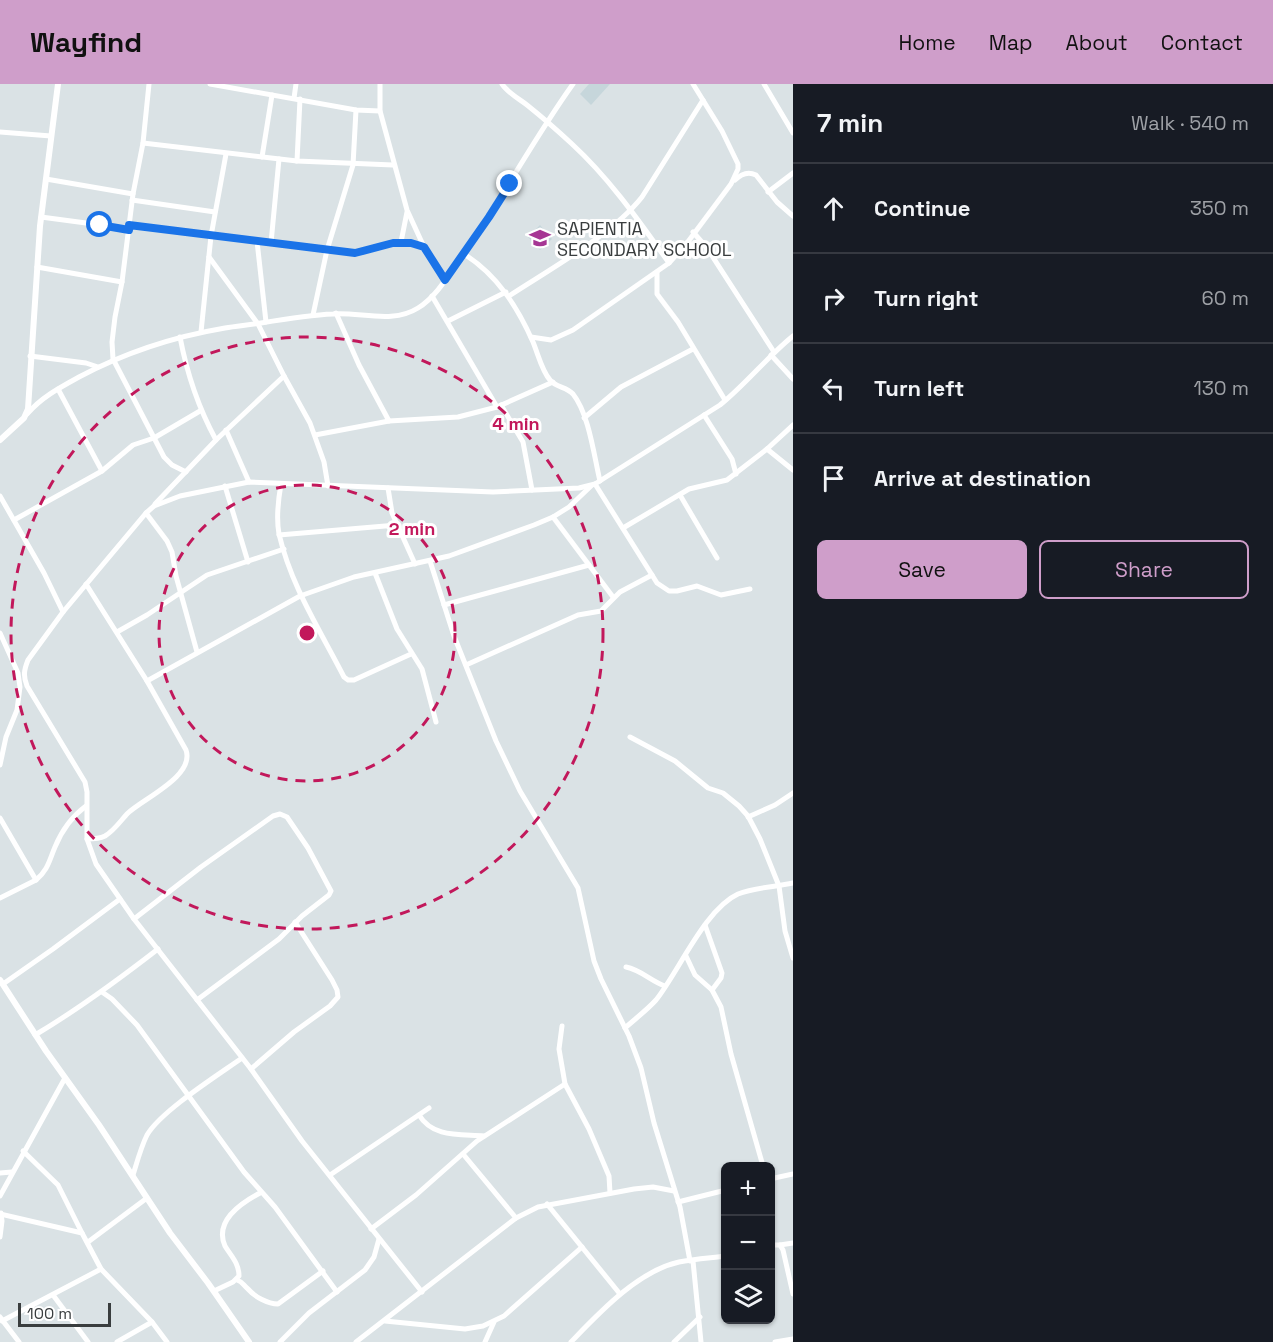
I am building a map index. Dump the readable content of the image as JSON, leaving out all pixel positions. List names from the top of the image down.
{
  "places": {
    "school or university": ["SAPIENTIA SECONDARY SCHOOL"]
  },
  "scale_bar": "100 m",
  "page": {
    "header": "Wayfind",
    "nav": [
      "Home",
      "Map",
      "About",
      "Contact"
    ],
    "heading": ["7 min", "Walk · 540 m"],
    "list": [
      ["Continue", "350 m"],
      ["Turn right", "60 m"],
      ["Turn left", "130 m"],
      "Arrive at destination"
    ],
    "buttons": ["Save", "Share"],
    "map_buttons": ["+", "−"],
    "scale": "100 m"
  },
  "rings": ["4 min", "2 min"]
}
